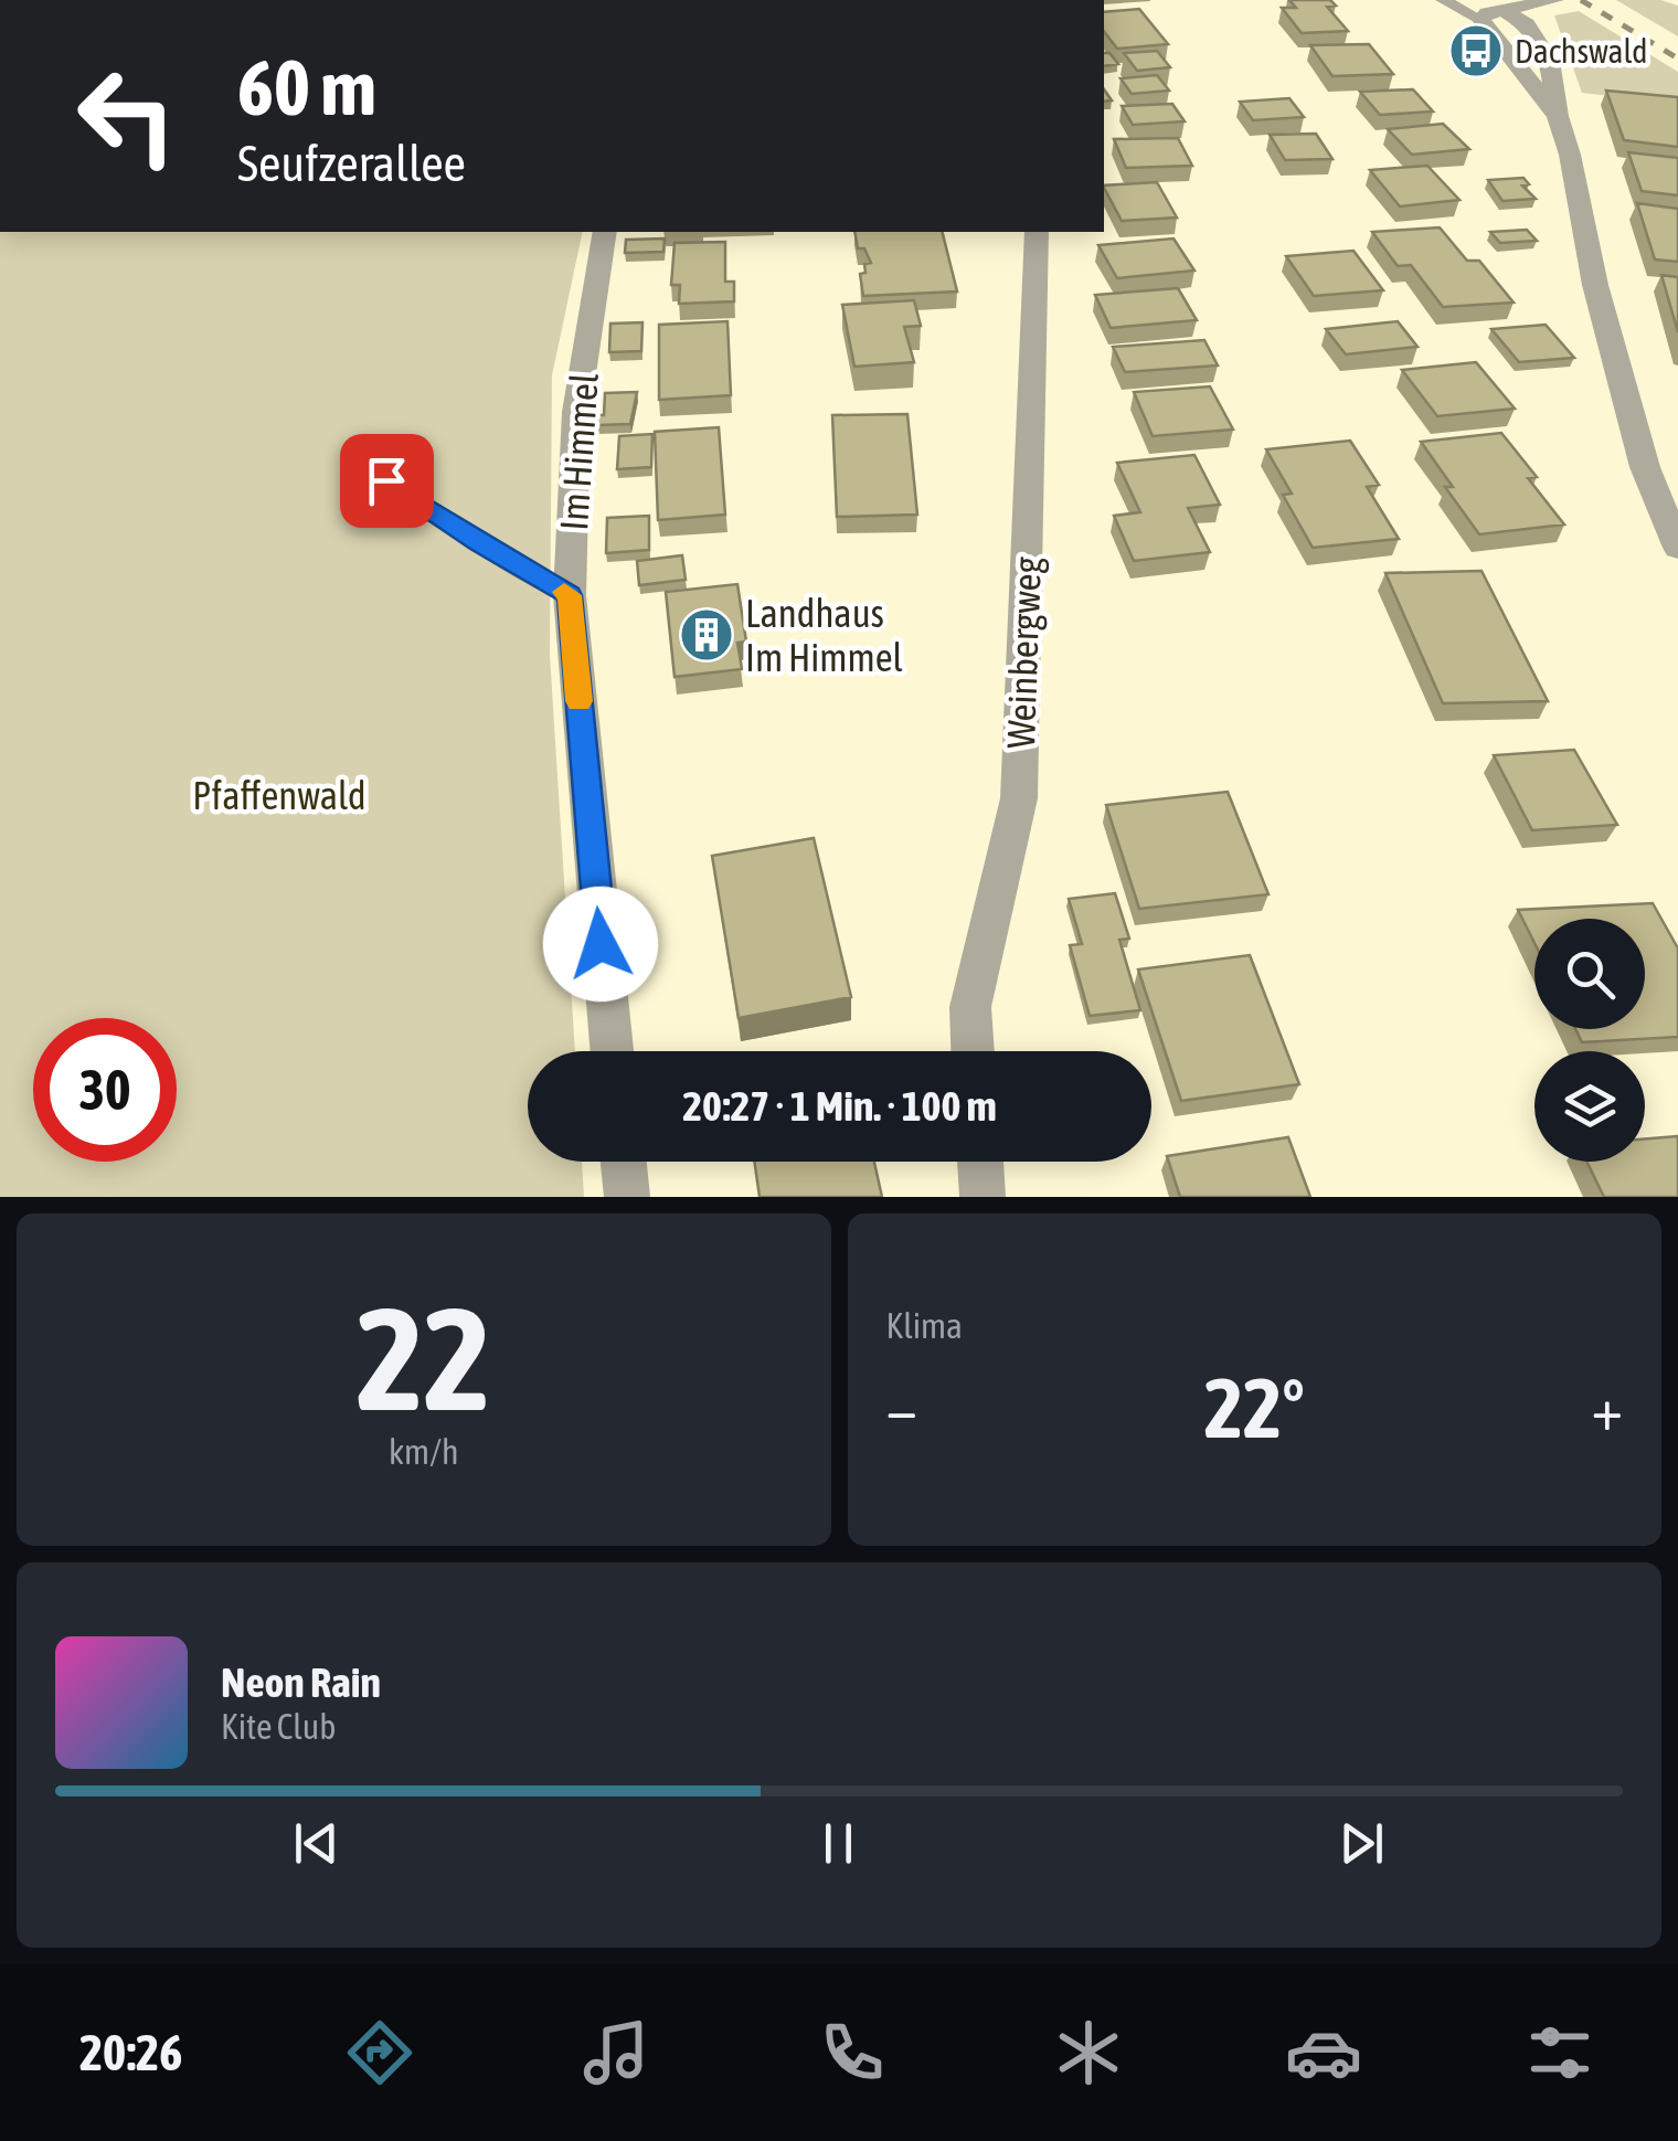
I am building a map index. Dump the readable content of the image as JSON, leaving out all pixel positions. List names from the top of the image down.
{
  "streets": {
    "street": ["Im Himmel", "Weinbergweg"]
  },
  "parks": ["Pfaffenwald"],
  "places": {
    "bus stop": ["Dachswald"],
    "building": ["Landhaus Im Himmel"]
  },
  "page": {
    "turn": ["60 m", "Seufzerallee"],
    "limit": "30",
    "trip": "20:27 · 1 Min. · 100 m",
    "tile": [
      ["22", "km/h"],
      "Klima"
    ],
    "heat": ["−", "22°", "+"],
    "song": ["Neon Rain", "Kite Club"],
    "tabs": "20:26"
  }
}
